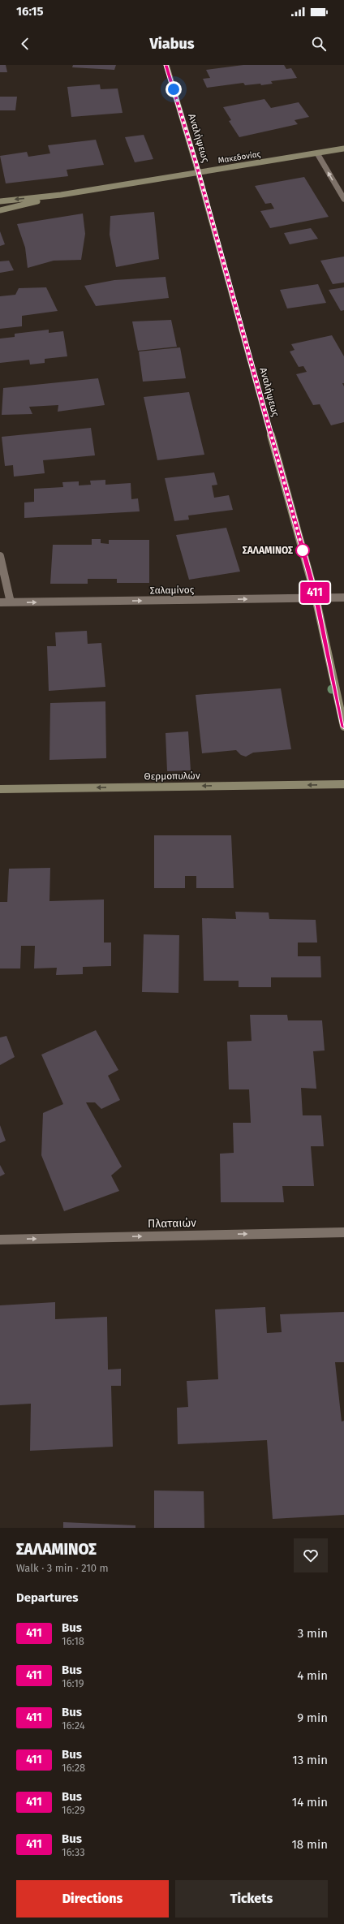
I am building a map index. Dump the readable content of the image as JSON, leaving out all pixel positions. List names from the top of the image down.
{
  "streets": {
    "street": [
      "Αναλήψεως",
      "Μακεδονίας",
      "Σαλαμίνος",
      "Θερμοπυλών",
      "Πλαταιών"
    ]
  },
  "crossings": [
    ["Αναλήψεως", "Μακεδονίας"],
    ["Αναλήψεως", "Σαλαμίνος"]
  ],
  "one_way": ["Σαλαμίνος", "Θερμοπυλών", "Πλαταιών"],
  "places": ["ΣΑΛΑΜΙΝΟΣ"],
  "lines": ["bus line 411"],
  "page": {
    "status": "16:15",
    "header": "Viabus",
    "on_map": "411",
    "heading": [
      ["ΣΑΛΑΜΙΝΟΣ", "Walk · 3 min · 210 m"],
      "Departures"
    ],
    "list": [
      {
        "mark": "411",
        "name": "Bus",
        "note": "16:18",
        "value": "3 min"
      },
      {
        "mark": "411",
        "name": "Bus",
        "note": "16:19",
        "value": "4 min"
      },
      {
        "mark": "411",
        "name": "Bus",
        "note": "16:24",
        "value": "9 min"
      },
      {
        "mark": "411",
        "name": "Bus",
        "note": "16:28",
        "value": "13 min"
      },
      {
        "mark": "411",
        "name": "Bus",
        "note": "16:29",
        "value": "14 min"
      },
      {
        "mark": "411",
        "name": "Bus",
        "note": "16:33",
        "value": "18 min"
      }
    ],
    "buttons": ["Directions", "Tickets"]
  }
}
